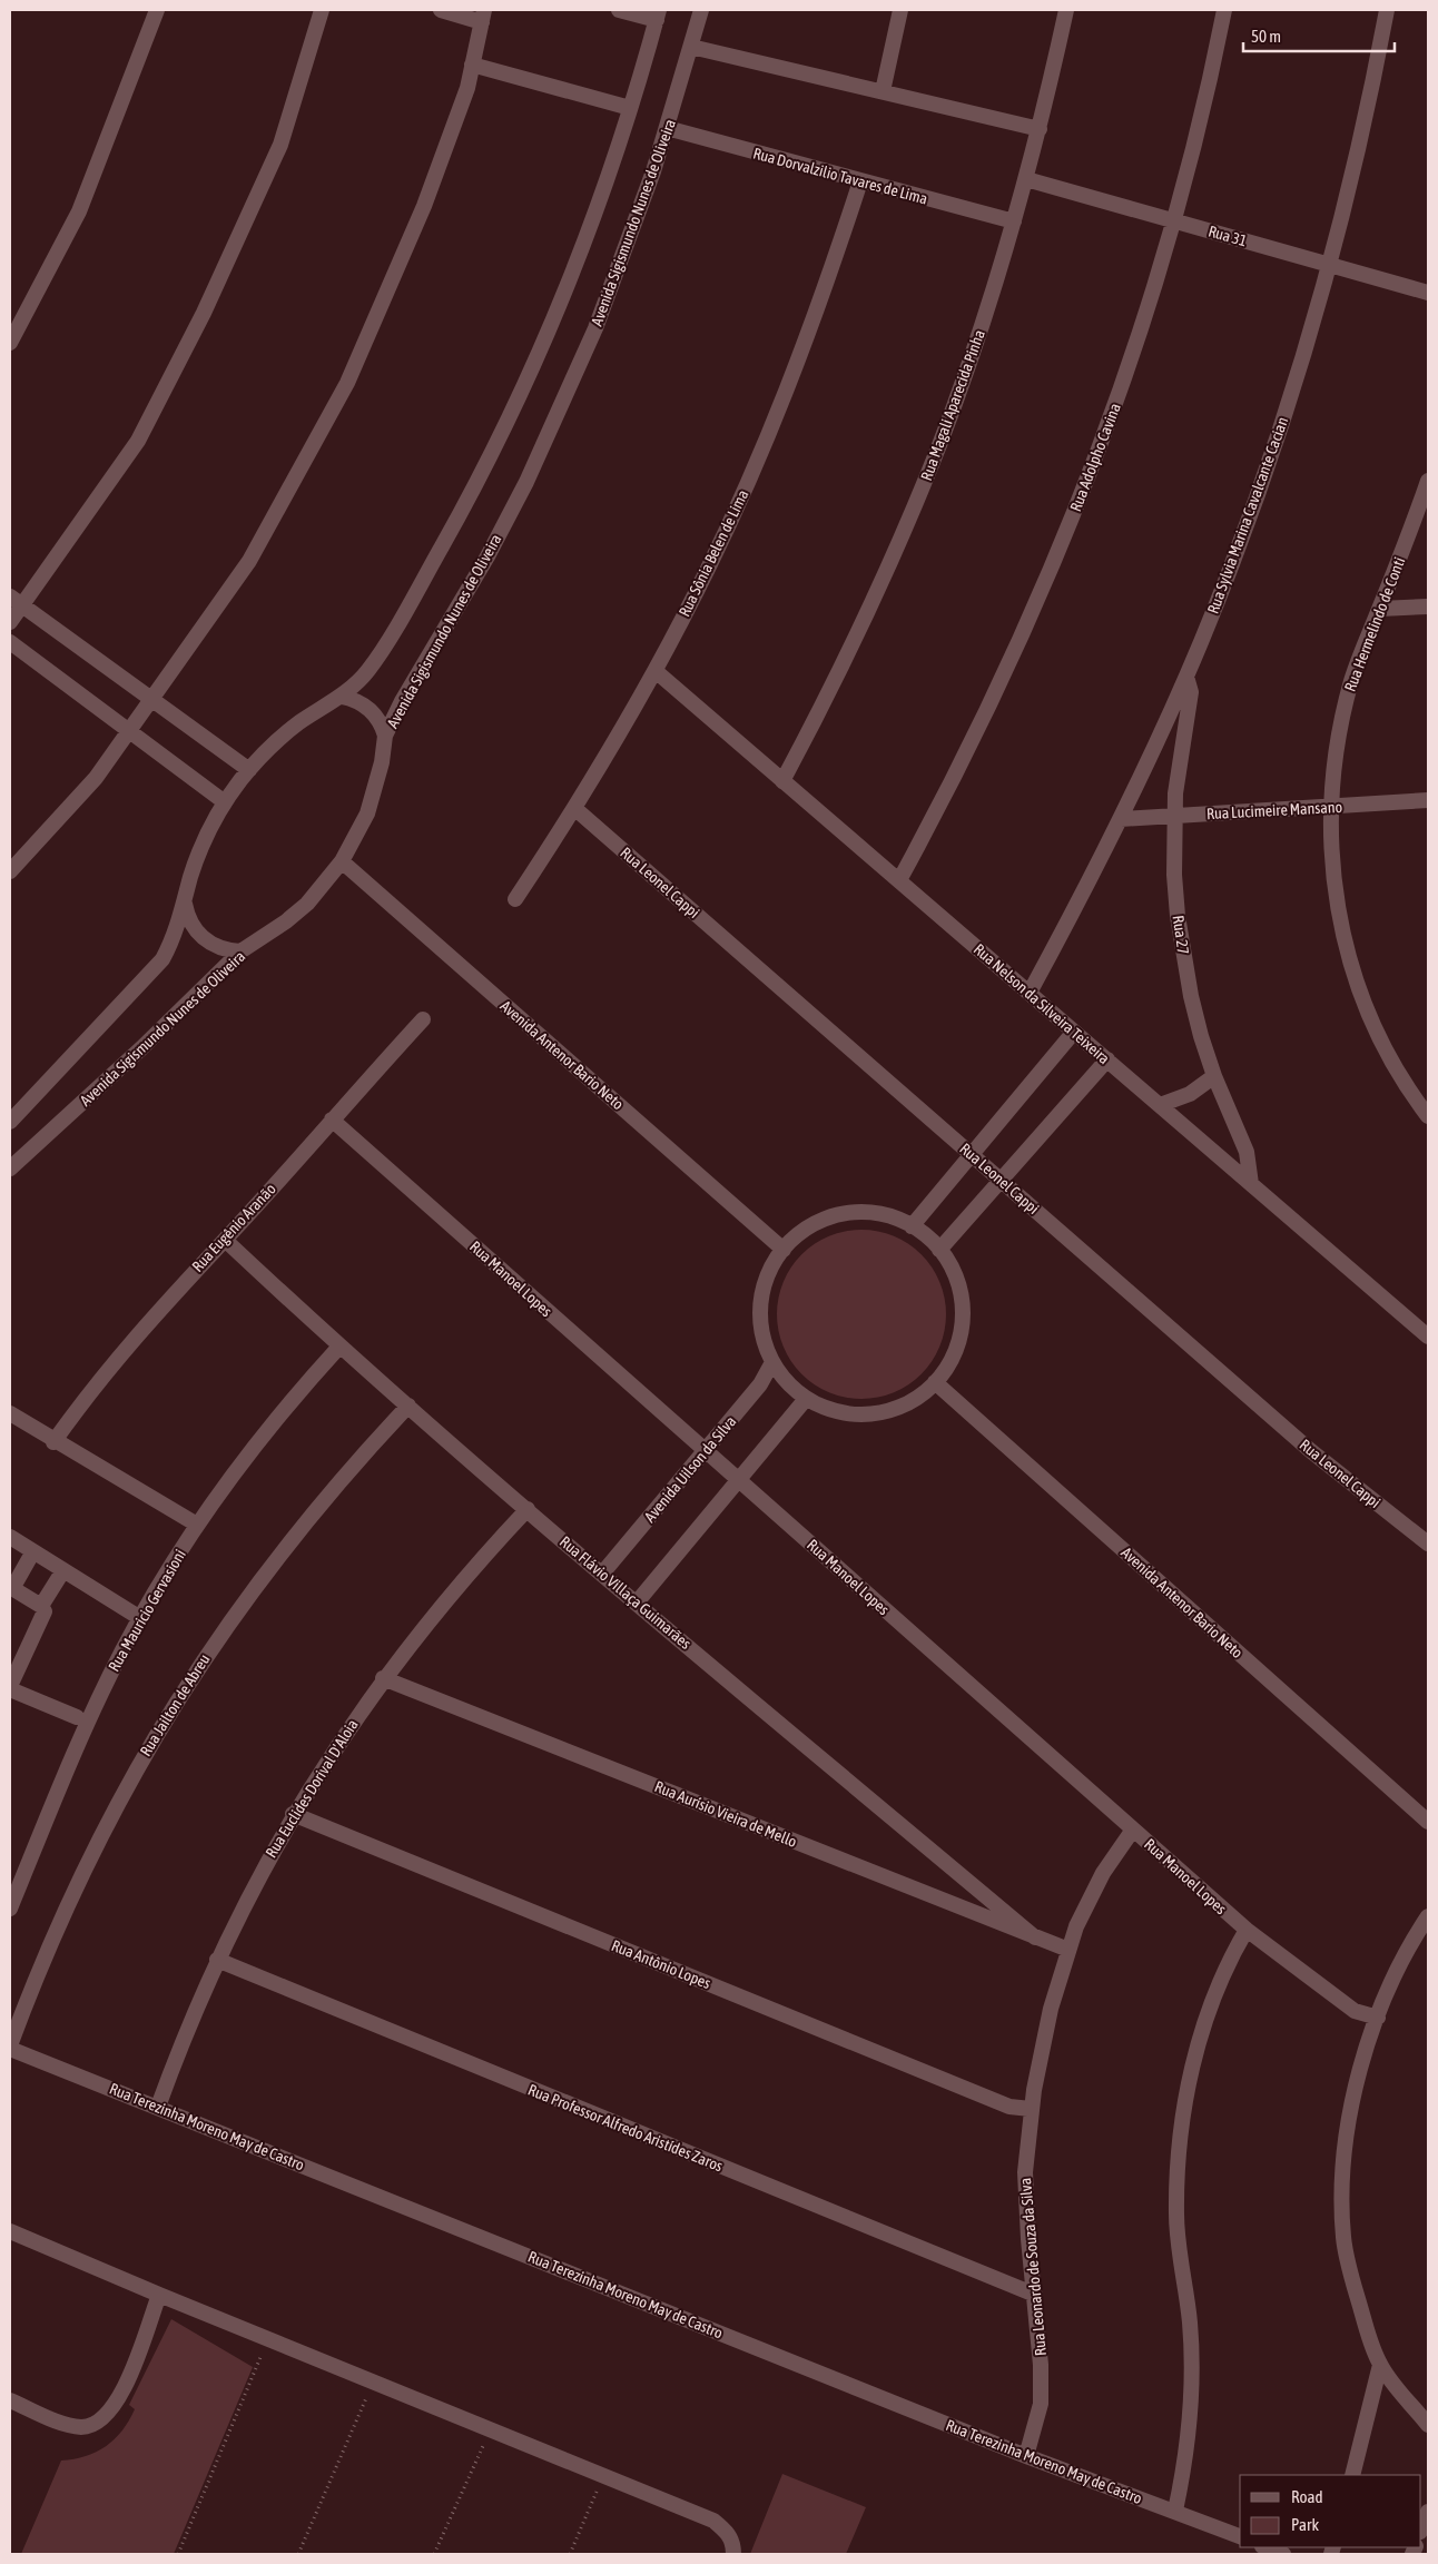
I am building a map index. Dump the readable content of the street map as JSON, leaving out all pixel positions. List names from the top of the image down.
{
  "streets": {
    "street": [
      "Rua Dorvalzilio Tavares de Lima",
      "Avenida Sigismundo Nunes de Oliveira",
      "Rua 31",
      "Rua Magali Aparecida Pinha",
      "Rua Adolpho Cavina",
      "Rua Sylvia Marina Cavalcante Cacian",
      "Rua Sônia Belen de Lima",
      "Rua Hermelindo de Conti",
      "Rua Lucimeire Mansano",
      "Rua Leonel Cappi",
      "Rua 27",
      "Rua Nelson da Silveira Teixeira",
      "Avenida Antenor Bario Neto",
      "Rua Eugênio Aranão",
      "Rua Manoel Lopes",
      "Avenida Uilson da Silva",
      "Rua Flávio Villaça Guimarães",
      "Rua Mauricio Gervasioni",
      "Rua Jailton de Abreu",
      "Rua Euclides Dorival D'Aloia",
      "Rua Aurísio Vieira de Mello",
      "Rua Antônio Lopes",
      "Rua Terezinha Moreno May de Castro",
      "Rua Professor Alfredo Aristídes Zaros",
      "Rua Leonardo de Souza da Silva"
    ]
  },
  "crossings": [
    ["Rua Dorvalzilio Tavares de Lima", "Avenida Sigismundo Nunes de Oliveira"],
    ["Rua Dorvalzilio Tavares de Lima", "Rua Magali Aparecida Pinha"],
    ["Rua Dorvalzilio Tavares de Lima", "Rua Sônia Belen de Lima"],
    ["Avenida Sigismundo Nunes de Oliveira", "Avenida Antenor Bario Neto"],
    ["Rua 31", "Rua Magali Aparecida Pinha"],
    ["Rua 31", "Rua Adolpho Cavina"],
    ["Rua 31", "Rua Sylvia Marina Cavalcante Cacian"],
    ["Rua Magali Aparecida Pinha", "Rua Nelson da Silveira Teixeira"],
    ["Rua Adolpho Cavina", "Rua Nelson da Silveira Teixeira"],
    ["Rua Sylvia Marina Cavalcante Cacian", "Rua Lucimeire Mansano"],
    ["Rua Sylvia Marina Cavalcante Cacian", "Rua 27"],
    ["Rua Sylvia Marina Cavalcante Cacian", "Rua Nelson da Silveira Teixeira"],
    ["Rua Sônia Belen de Lima", "Rua Leonel Cappi"],
    ["Rua Sônia Belen de Lima", "Rua Nelson da Silveira Teixeira"],
    ["Rua Hermelindo de Conti", "Rua Lucimeire Mansano"],
    ["Rua Lucimeire Mansano", "Rua 27"],
    ["Rua 27", "Rua Nelson da Silveira Teixeira"],
    ["Rua Eugênio Aranão", "Rua Manoel Lopes"],
    ["Rua Eugênio Aranão", "Rua Flávio Villaça Guimarães"],
    ["Rua Manoel Lopes", "Avenida Uilson da Silva"],
    ["Rua Manoel Lopes", "Rua Leonardo de Souza da Silva"],
    ["Avenida Uilson da Silva", "Rua Flávio Villaça Guimarães"],
    ["Rua Flávio Villaça Guimarães", "Rua Mauricio Gervasioni"],
    ["Rua Flávio Villaça Guimarães", "Rua Jailton de Abreu"],
    ["Rua Flávio Villaça Guimarães", "Rua Euclides Dorival D'Aloia"],
    ["Rua Flávio Villaça Guimarães", "Rua Aurísio Vieira de Mello"],
    ["Rua Jailton de Abreu", "Rua Terezinha Moreno May de Castro"],
    ["Rua Euclides Dorival D'Aloia", "Rua Aurísio Vieira de Mello"],
    ["Rua Euclides Dorival D'Aloia", "Rua Antônio Lopes"],
    ["Rua Euclides Dorival D'Aloia", "Rua Terezinha Moreno May de Castro"],
    ["Rua Euclides Dorival D'Aloia", "Rua Professor Alfredo Aristídes Zaros"],
    ["Rua Aurísio Vieira de Mello", "Rua Leonardo de Souza da Silva"],
    ["Rua Antônio Lopes", "Rua Leonardo de Souza da Silva"],
    ["Rua Terezinha Moreno May de Castro", "Rua Leonardo de Souza da Silva"],
    ["Rua Professor Alfredo Aristídes Zaros", "Rua Leonardo de Souza da Silva"]
  ],
  "legend": ["Road", "Park"],
  "scale_bar": "50 m"
}
